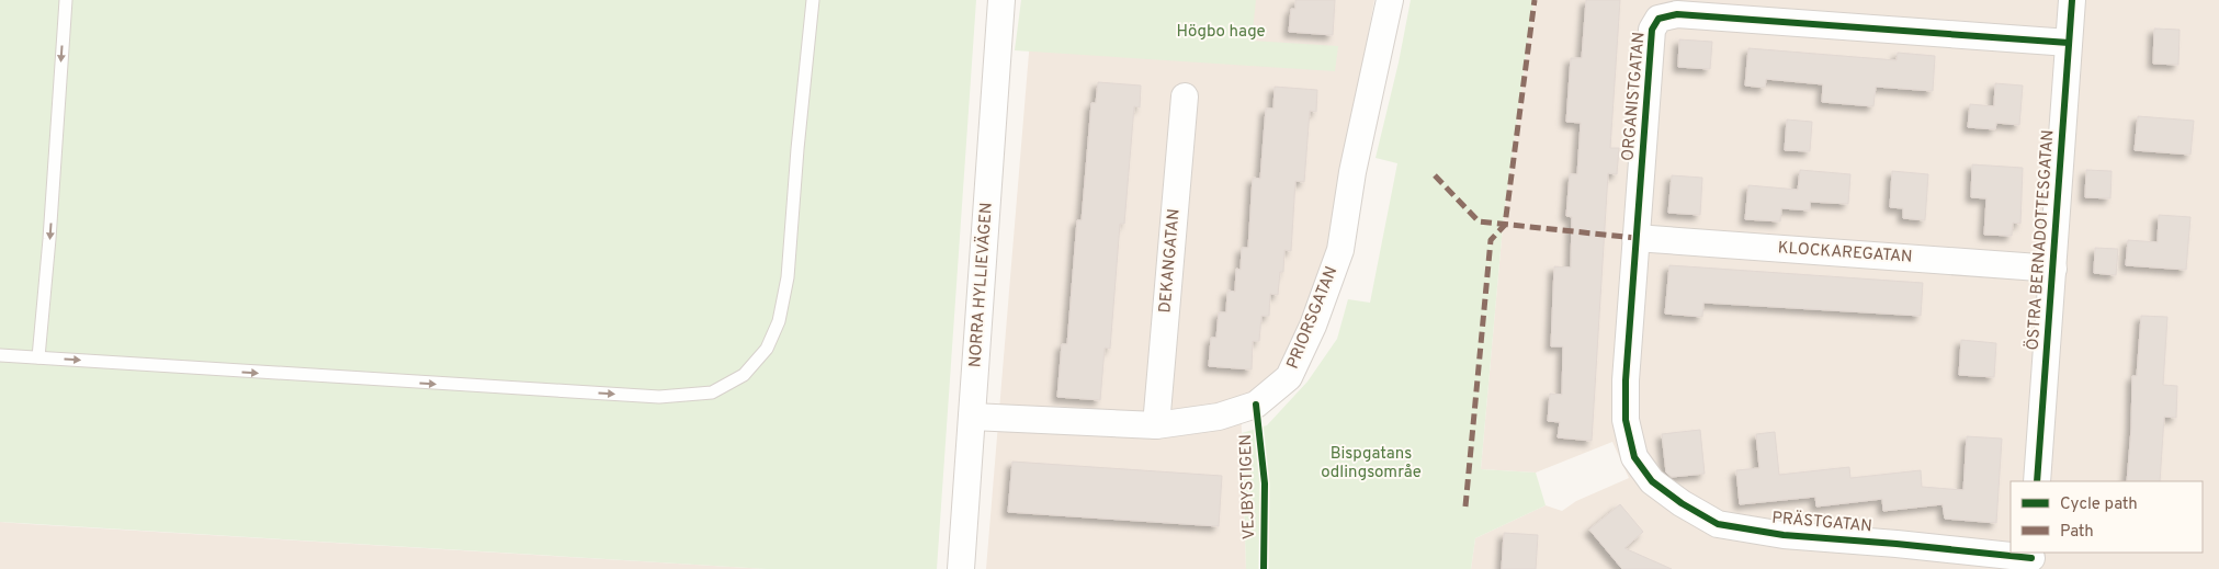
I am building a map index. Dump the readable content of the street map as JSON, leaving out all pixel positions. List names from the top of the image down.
{
  "streets": {
    "street": [
      "ORGANISTGATAN",
      "ÖSTRA BERNADOTTESGATAN",
      "KLOCKAREGATAN",
      "DEKANGATAN",
      "NORRA HYLLIEVÄGEN",
      "PRIORSGATAN",
      "PRÄSTGATAN"
    ],
    "cycle path": ["VEJBYSTIGEN"]
  },
  "crossings": [
    ["ORGANISTGATAN", "ÖSTRA BERNADOTTESGATAN"],
    ["ORGANISTGATAN", "KLOCKAREGATAN"],
    ["ORGANISTGATAN", "PRÄSTGATAN"],
    ["ÖSTRA BERNADOTTESGATAN", "KLOCKAREGATAN"],
    ["DEKANGATAN", "PRIORSGATAN"],
    ["NORRA HYLLIEVÄGEN", "PRIORSGATAN"]
  ],
  "parks": ["Högbo hage", "Bispgatans odlingsområe"],
  "legend": ["Cycle path", "Path"]
}
